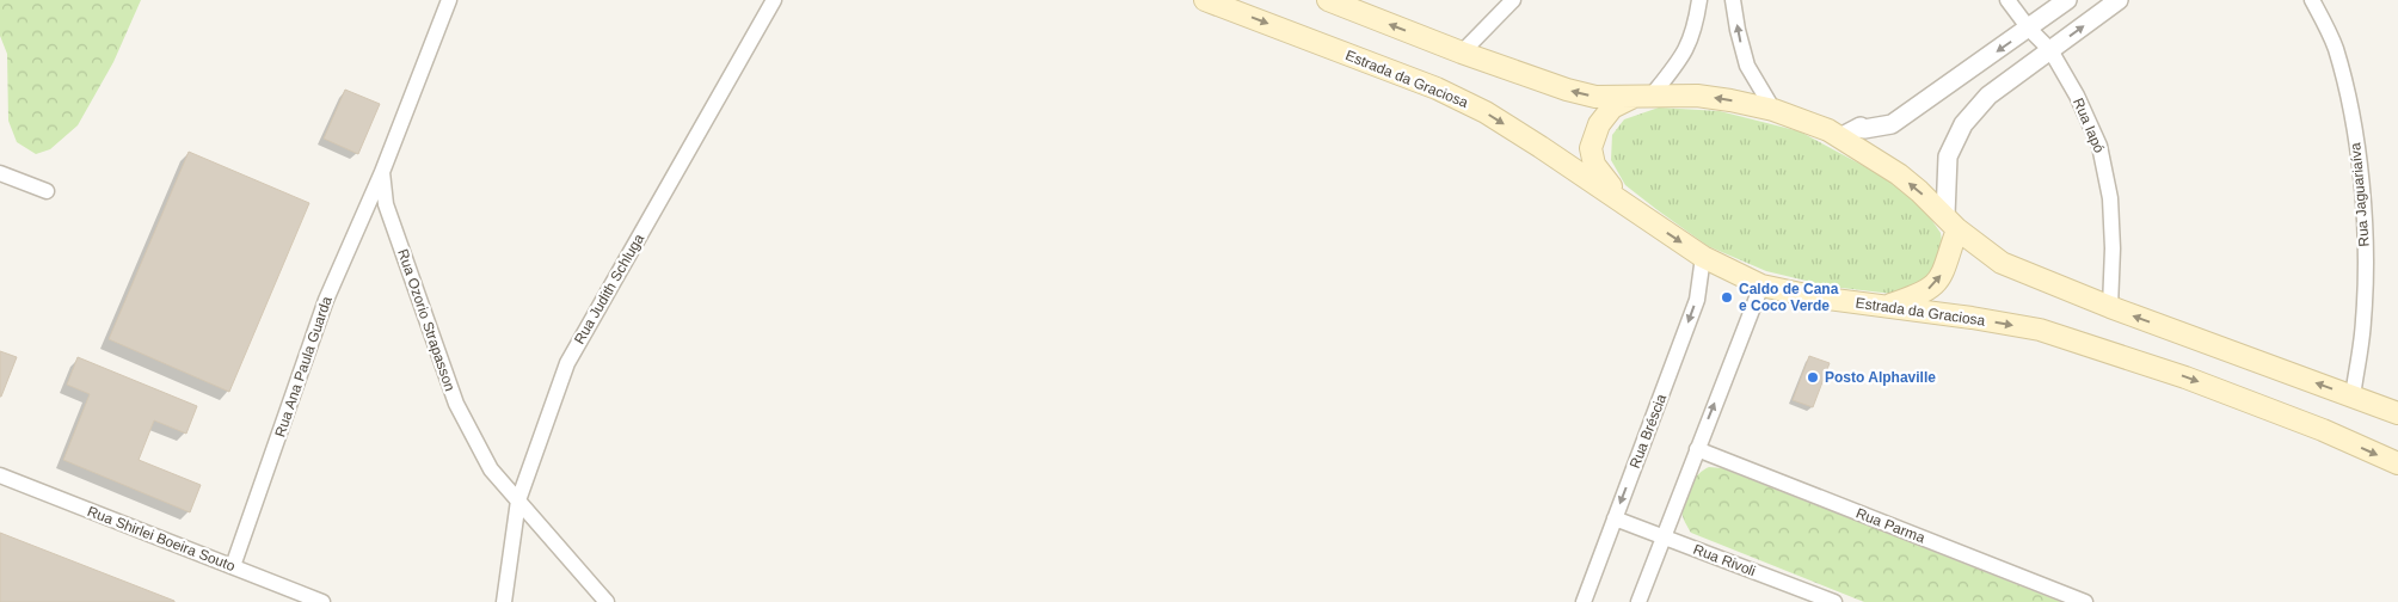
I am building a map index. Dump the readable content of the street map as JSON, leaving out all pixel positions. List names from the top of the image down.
{
  "streets": {
    "main road": ["Estrada da Graciosa"],
    "street": [
      "Rua Iapó",
      "Rua Jaguariaíva",
      "Rua Judith Schluga",
      "Rua Ozorio Strapasson",
      "Rua Ana Paula Guarda",
      "Rua Bréscia",
      "Rua Parma",
      "Rua Shirlei Boeira Souto",
      "Rua Rivoli"
    ]
  },
  "crossings": [
    ["Estrada da Graciosa", "Rua Bréscia"],
    ["Rua Judith Schluga", "Rua Ozorio Strapasson"],
    ["Rua Ozorio Strapasson", "Rua Ana Paula Guarda"],
    ["Rua Ana Paula Guarda", "Rua Shirlei Boeira Souto"],
    ["Rua Bréscia", "Rua Rivoli"]
  ],
  "places": ["Caldo de Cana e Coco Verde", "Posto Alphaville"]
}
